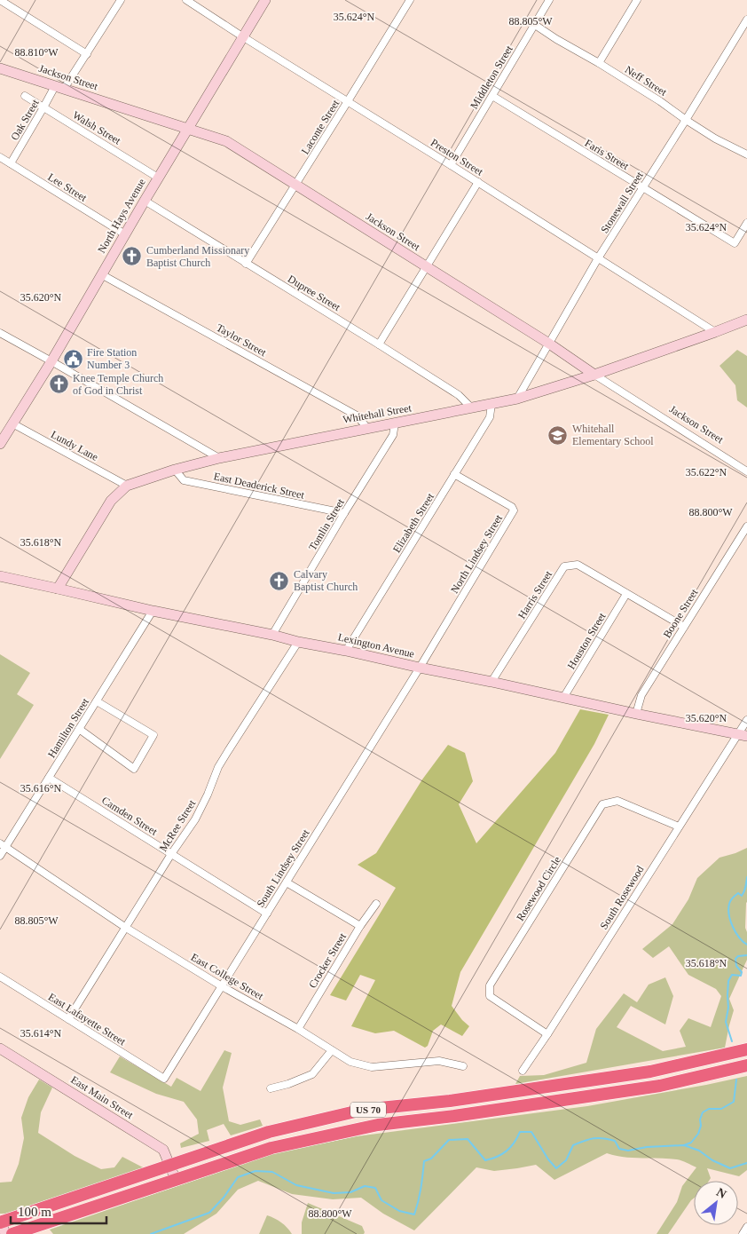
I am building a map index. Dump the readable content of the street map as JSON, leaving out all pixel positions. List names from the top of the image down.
{
  "streets": {
    "highway": ["US 70"],
    "street": [
      "Jackson Street",
      "Middleton Street",
      "Neff Street",
      "Oak Street",
      "Laconte Street",
      "Walsh Street",
      "Faris Street",
      "Preston Street",
      "Lee Street",
      "Stonewall Street",
      "North Hays Avenue",
      "Dupree Street",
      "Taylor Street",
      "Whitehall Street",
      "Lundy Lane",
      "East Deaderick Street",
      "Elizabeth Street",
      "Tomlin Street",
      "North Lindsey Street",
      "Harris Street",
      "Boone Street",
      "Houston Street",
      "Lexington Avenue",
      "Hamilton Street",
      "Camden Street",
      "McRee Street",
      "South Lindsey Street",
      "Rosewood Circle",
      "South Rosewood",
      "Crocker Street",
      "East College Street",
      "East Lafayette Street",
      "East Main Street"
    ]
  },
  "crossings": [
    ["Jackson Street", "Oak Street"],
    ["Jackson Street", "Laconte Street"],
    ["Jackson Street", "Stonewall Street"],
    ["Jackson Street", "North Hays Avenue"],
    ["Jackson Street", "Whitehall Street"],
    ["Middleton Street", "Neff Street"],
    ["Middleton Street", "Faris Street"],
    ["Middleton Street", "Preston Street"],
    ["Neff Street", "Stonewall Street"],
    ["Oak Street", "Walsh Street"],
    ["Oak Street", "Lee Street"],
    ["Laconte Street", "Preston Street"],
    ["Laconte Street", "Dupree Street"],
    ["Walsh Street", "North Hays Avenue"],
    ["Faris Street", "Stonewall Street"],
    ["Preston Street", "Stonewall Street"],
    ["Preston Street", "North Hays Avenue"],
    ["Preston Street", "Whitehall Street"],
    ["Lee Street", "North Hays Avenue"],
    ["Stonewall Street", "Whitehall Street"],
    ["North Hays Avenue", "Dupree Street"],
    ["North Hays Avenue", "Taylor Street"],
    ["North Hays Avenue", "Lundy Lane"],
    ["North Hays Avenue", "East Deaderick Street"],
    ["Dupree Street", "Whitehall Street"],
    ["Taylor Street", "Whitehall Street"],
    ["Whitehall Street", "Lundy Lane"],
    ["Whitehall Street", "East Deaderick Street"],
    ["Whitehall Street", "Elizabeth Street"],
    ["Whitehall Street", "Tomlin Street"],
    ["Whitehall Street", "Lexington Avenue"],
    ["East Deaderick Street", "Tomlin Street"],
    ["Elizabeth Street", "North Lindsey Street"],
    ["Elizabeth Street", "Lexington Avenue"],
    ["Tomlin Street", "Lexington Avenue"],
    ["North Lindsey Street", "Lexington Avenue"],
    ["North Lindsey Street", "South Lindsey Street"],
    ["Harris Street", "Boone Street"],
    ["Harris Street", "Houston Street"],
    ["Harris Street", "Lexington Avenue"],
    ["Boone Street", "Lexington Avenue"],
    ["Houston Street", "Lexington Avenue"],
    ["Lexington Avenue", "Hamilton Street"],
    ["Lexington Avenue", "McRee Street"],
    ["Lexington Avenue", "South Lindsey Street"],
    ["Lexington Avenue", "South Rosewood"],
    ["Hamilton Street", "Camden Street"],
    ["Hamilton Street", "East College Street"],
    ["Camden Street", "McRee Street"],
    ["Camden Street", "South Lindsey Street"],
    ["McRee Street", "East College Street"],
    ["McRee Street", "East Lafayette Street"],
    ["South Lindsey Street", "East College Street"],
    ["South Lindsey Street", "East Lafayette Street"],
    ["Rosewood Circle", "South Rosewood"],
    ["Crocker Street", "East College Street"],
    ["East Main Street", "US 70"]
  ],
  "places": {
    "church": ["Cumberland Missionary Baptist Church", "Knee Temple Church of God in Christ", "Calvary Baptist Church"],
    "public building": ["Fire Station Number 3"],
    "school or university": ["Whitehall Elementary School"]
  },
  "scale_bar": "100 m",
  "north": "top right",
  "coordinates": [
    "35.624°N",
    "88.805°W",
    "88.810°W",
    "35.620°N",
    "35.622°N",
    "88.800°W",
    "35.618°N",
    "35.616°N",
    "35.614°N"
  ]
}
